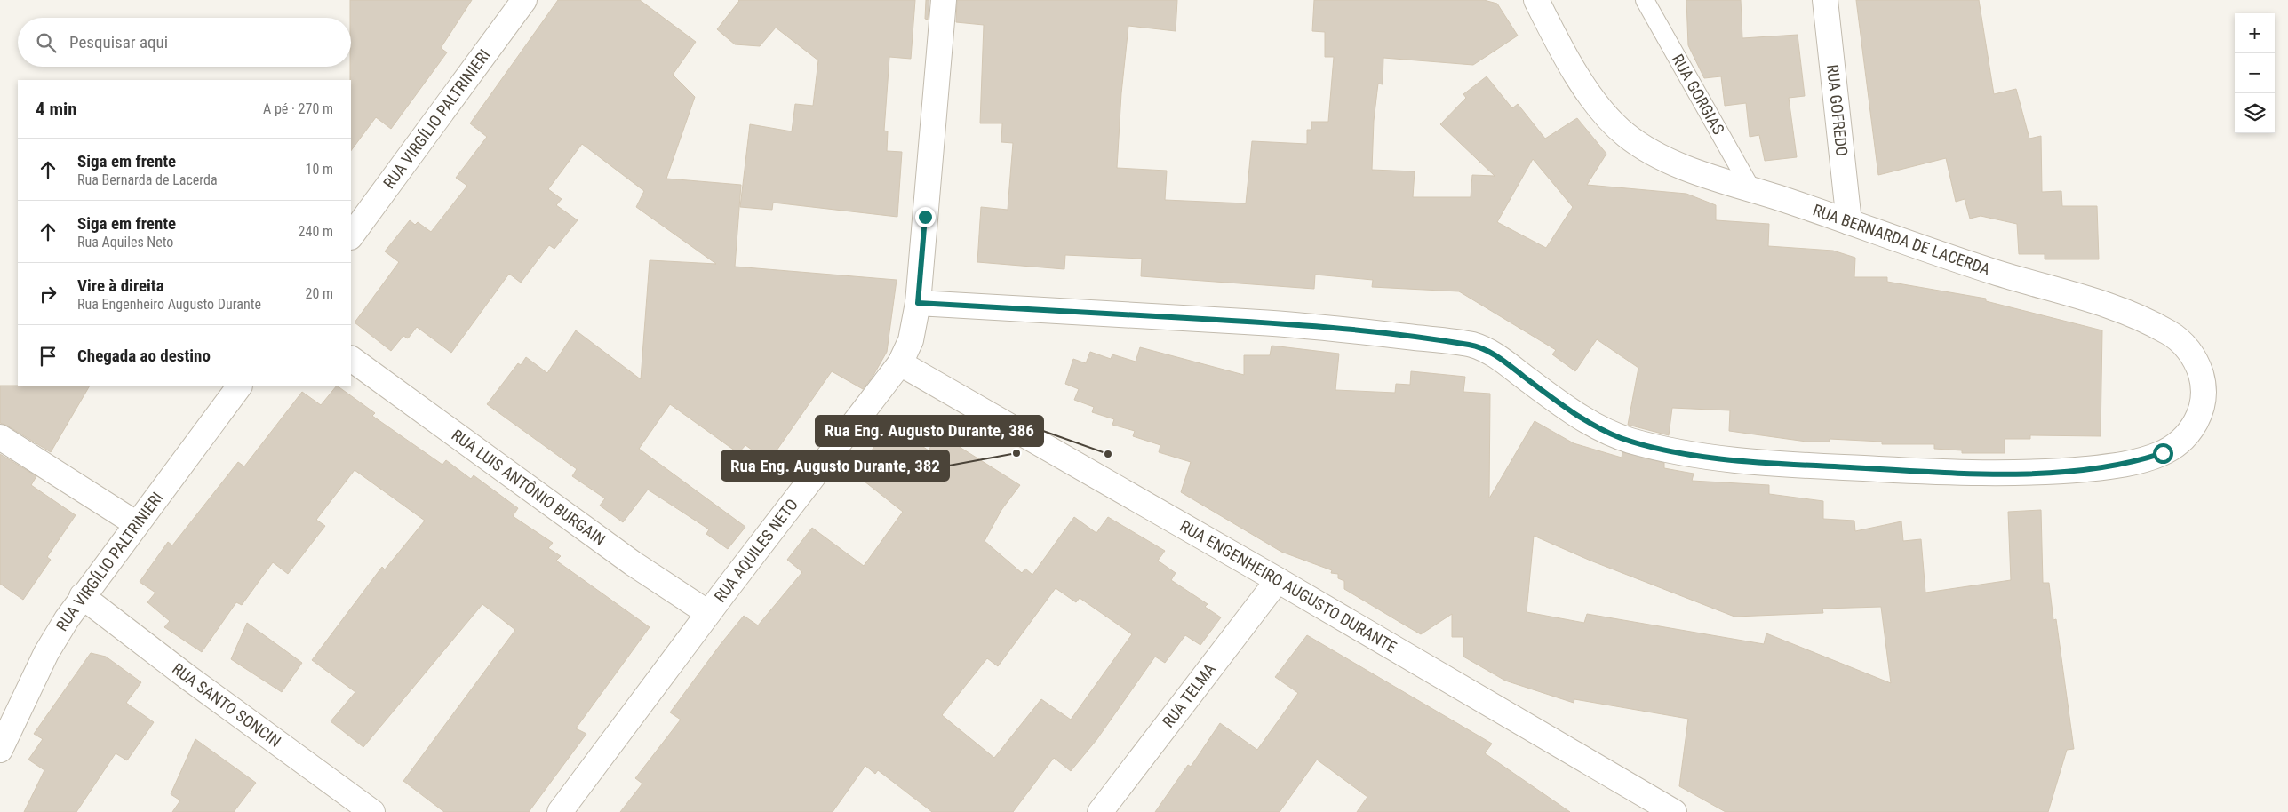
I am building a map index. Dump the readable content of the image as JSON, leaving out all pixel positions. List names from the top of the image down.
{
  "streets": {
    "street": [
      "RUA GOFREDO",
      "RUA VIRGÍLIO PALTRINIERI",
      "RUA BERNARDA DE LACERDA",
      "RUA LUIS ANTÔNIO BURGAIN",
      "RUA AQUILES NETO",
      "RUA ENGENHEIRO AUGUSTO DURANTE",
      "RUA TELMA",
      "RUA SANTO SONCIN"
    ],
    "lane": ["RUA GORGIAS"]
  },
  "crossings": [
    ["RUA GORGIAS", "RUA BERNARDA DE LACERDA"],
    ["RUA GOFREDO", "RUA BERNARDA DE LACERDA"],
    ["RUA VIRGÍLIO PALTRINIERI", "RUA SANTO SONCIN"],
    ["RUA BERNARDA DE LACERDA", "RUA AQUILES NETO"],
    ["RUA LUIS ANTÔNIO BURGAIN", "RUA AQUILES NETO"],
    ["RUA AQUILES NETO", "RUA ENGENHEIRO AUGUSTO DURANTE"],
    ["RUA ENGENHEIRO AUGUSTO DURANTE", "RUA TELMA"]
  ],
  "places": ["Rua Eng. Augusto Durante, 382", "Rua Eng. Augusto Durante, 386"],
  "page": {
    "map_buttons": ["+", "−"],
    "search": "Pesquisar aqui",
    "heading": ["4 min", "A pé · 270 m"],
    "list": [
      ["Siga em frente", "Rua Bernarda de Lacerda", "10 m"],
      ["Siga em frente", "Rua Aquiles Neto", "240 m"],
      ["Vire à direita", "Rua Engenheiro Augusto Durante", "20 m"],
      "Chegada ao destino"
    ]
  }
}
